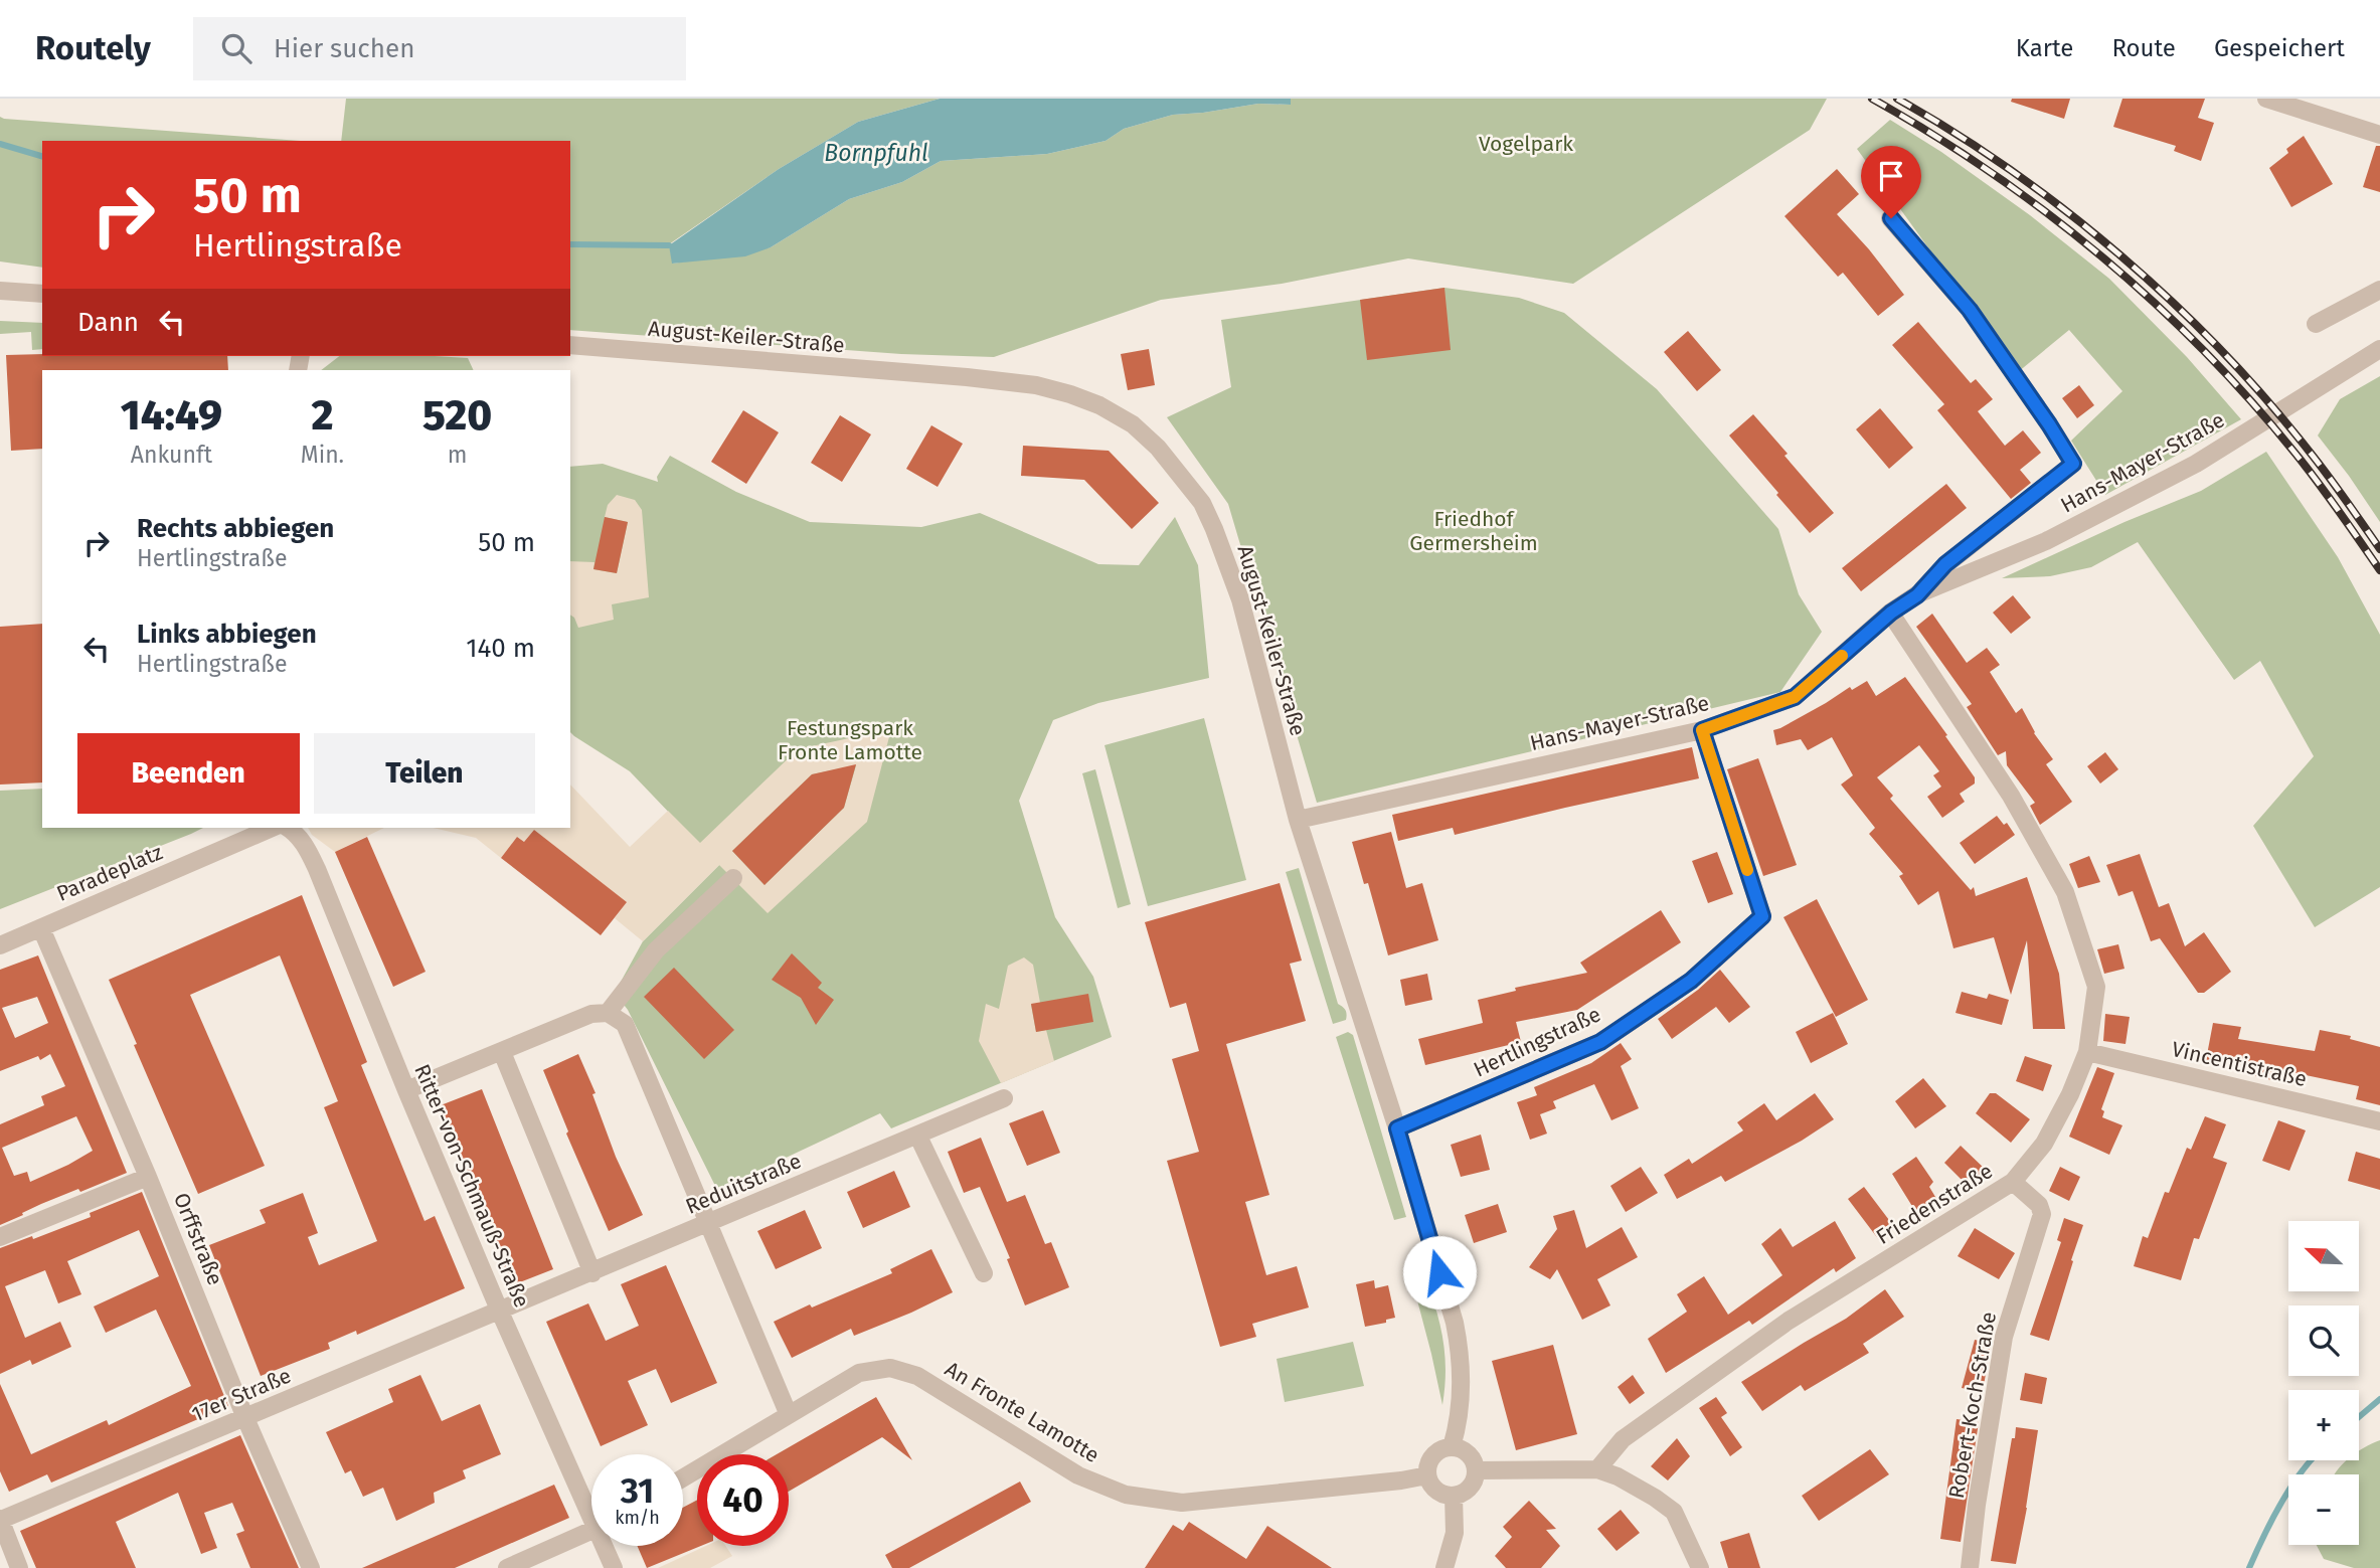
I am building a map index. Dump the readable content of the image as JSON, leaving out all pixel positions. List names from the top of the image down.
{
  "streets": {
    "street": [
      "August-Keiler-Straße",
      "Hans-Mayer-Straße",
      "Paradeplatz",
      "Hertlingstraße",
      "Vincentistraße",
      "Reduitstraße",
      "Ritter-von-Schmauß-Straße",
      "Friedenstraße",
      "Orffstraße",
      "17er Straße",
      "Robert-Koch-Straße",
      "An Fronte Lamotte"
    ]
  },
  "crossings": [
    ["August-Keiler-Straße", "Hans-Mayer-Straße"],
    ["August-Keiler-Straße", "Hertlingstraße"],
    ["August-Keiler-Straße", "An Fronte Lamotte"],
    ["Hans-Mayer-Straße", "Hertlingstraße"],
    ["Hans-Mayer-Straße", "Friedenstraße"],
    ["Paradeplatz", "Orffstraße"],
    ["Vincentistraße", "Friedenstraße"],
    ["Reduitstraße", "Ritter-von-Schmauß-Straße"],
    ["Reduitstraße", "17er Straße"],
    ["Ritter-von-Schmauß-Straße", "17er Straße"],
    ["Friedenstraße", "Robert-Koch-Straße"],
    ["Orffstraße", "17er Straße"]
  ],
  "water": ["Bornpfuhl"],
  "parks": ["Vogelpark", "Friedhof Germersheim", "Festungspark Fronte Lamotte"],
  "north": "top left",
  "page": {
    "header": "Routely",
    "search": "Hier suchen",
    "nav": ["Karte", "Route", "Gespeichert"],
    "turn": ["50 m", "Hertlingstraße"],
    "then": "Dann",
    "eta": [
      "14:49",
      "Ankunft",
      "2",
      "Min.",
      "520",
      "m"
    ],
    "list": [
      {
        "name": "Rechts abbiegen",
        "note": "Hertlingstraße",
        "value": "50 m"
      },
      {
        "name": "Links abbiegen",
        "note": "Hertlingstraße",
        "value": "140 m"
      }
    ],
    "buttons": ["Beenden", "Teilen"],
    "map_buttons": ["+", "−"],
    "speed": "31 km/h",
    "limit": "40"
  }
}
